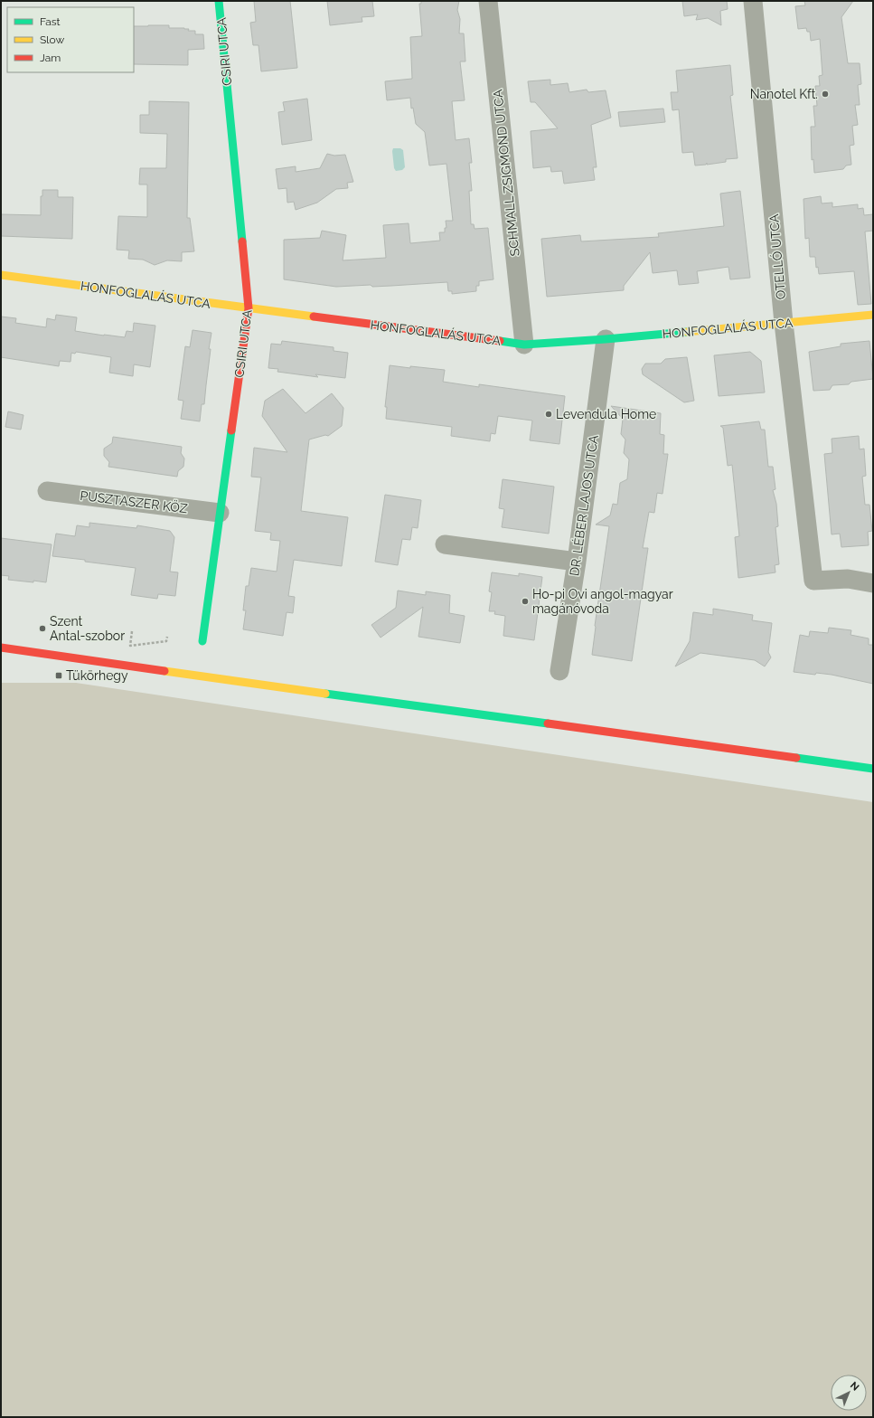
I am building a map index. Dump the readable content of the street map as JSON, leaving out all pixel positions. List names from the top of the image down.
{
  "streets": {
    "street": [
      "CSIRI UTCA",
      "SCHMALL ZSIGMOND UTCA",
      "OTELLÓ UTCA",
      "HONFOGLALÁS UTCA",
      "PUSZTASZER KÖZ",
      "DR. LÉBER LAJOS UTCA"
    ]
  },
  "crossings": [
    ["CSIRI UTCA", "HONFOGLALÁS UTCA"],
    ["CSIRI UTCA", "PUSZTASZER KÖZ"],
    ["SCHMALL ZSIGMOND UTCA", "HONFOGLALÁS UTCA"],
    ["OTELLÓ UTCA", "HONFOGLALÁS UTCA"],
    ["HONFOGLALÁS UTCA", "DR. LÉBER LAJOS UTCA"]
  ],
  "places": {
    "other": [
      "Nanotel Kft.",
      "Levendula Home",
      "Ho-pi Ovi angol-magyar magánóvoda",
      "Szent Antal-szobor"
    ],
    "transit": ["Tükörhegy"]
  },
  "legend": ["Fast", "Slow", "Jam"],
  "north": "top right"
}
